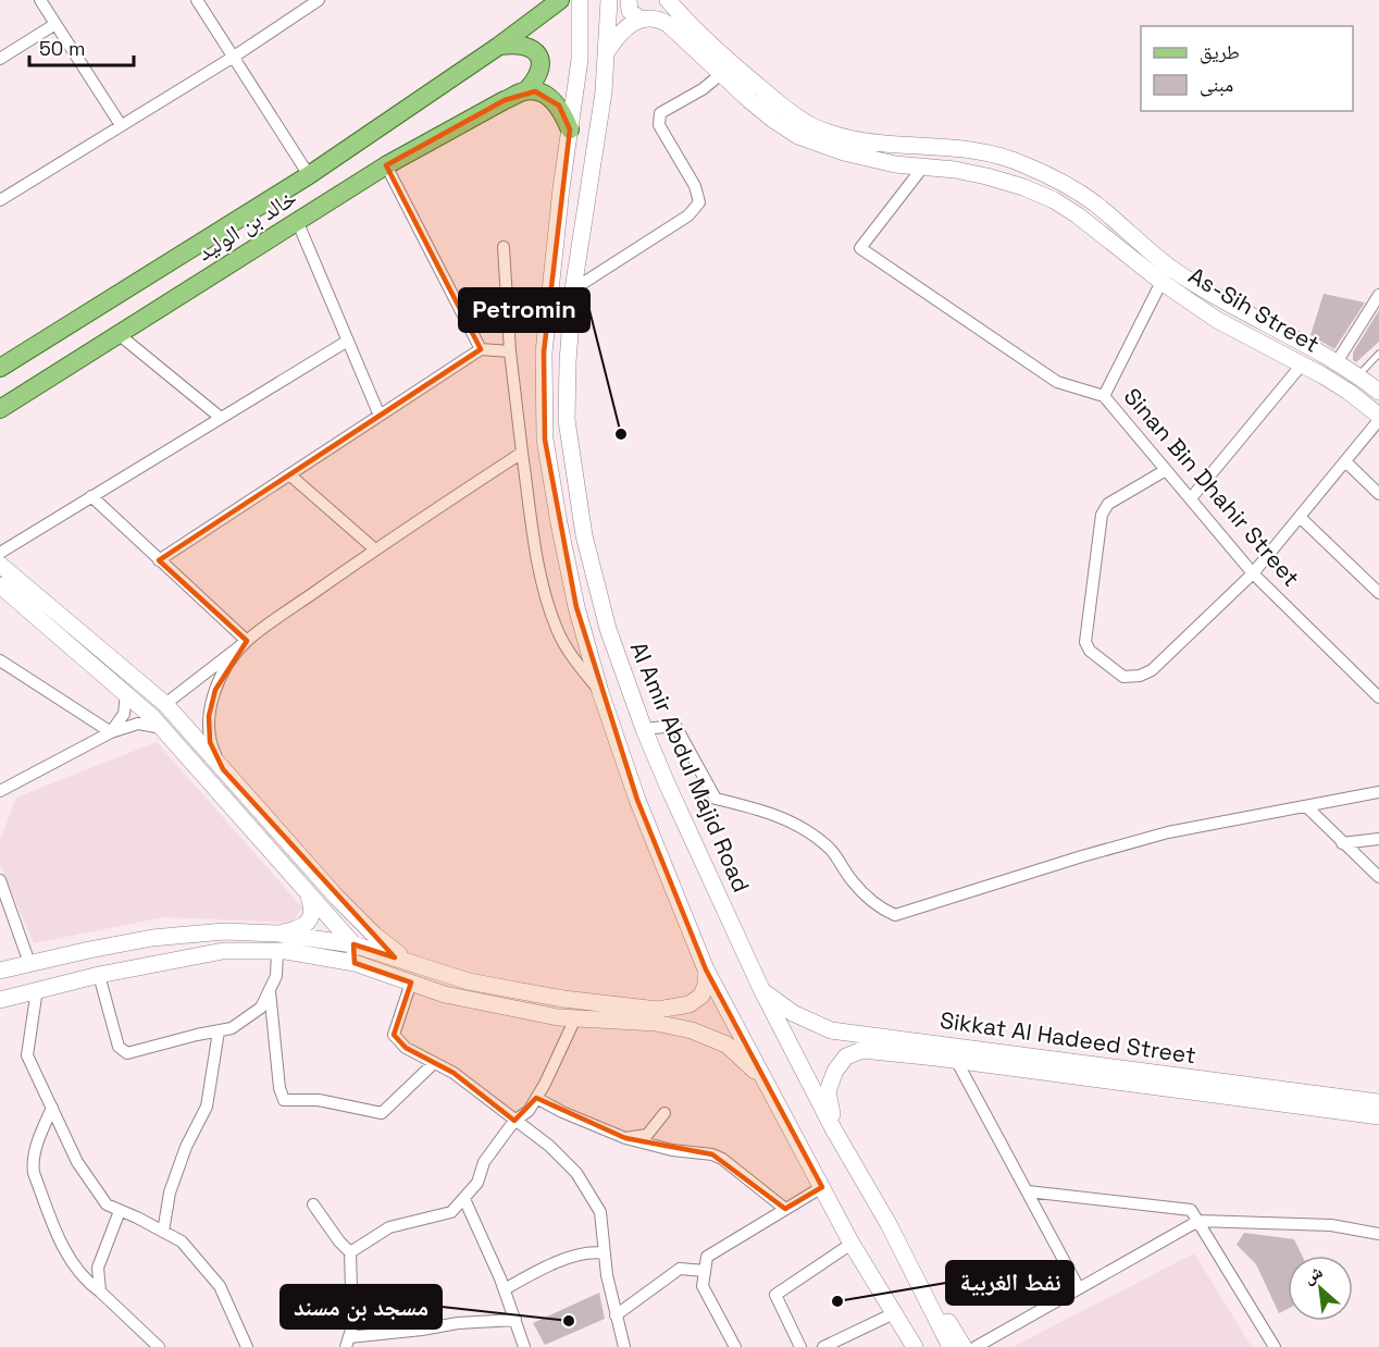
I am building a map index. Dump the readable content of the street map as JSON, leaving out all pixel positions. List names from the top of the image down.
{
  "streets": {
    "main road": [
      "خالد بن الوليد",
      "As-Sih Street",
      "Al Amir Abdul Majid Road",
      "Sikkat Al Hadeed Street"
    ],
    "street": ["Sinan Bin Dhahir Street"]
  },
  "crossings": [
    ["As-Sih Street", "Sinan Bin Dhahir Street"],
    ["Al Amir Abdul Majid Road", "Sikkat Al Hadeed Street"]
  ],
  "places": ["Petromin", "نفط الغربية", "مسجد بن مسند"],
  "legend": ["طريق", "مبنى"],
  "scale_bar": "50 m",
  "north": "top left"
}
